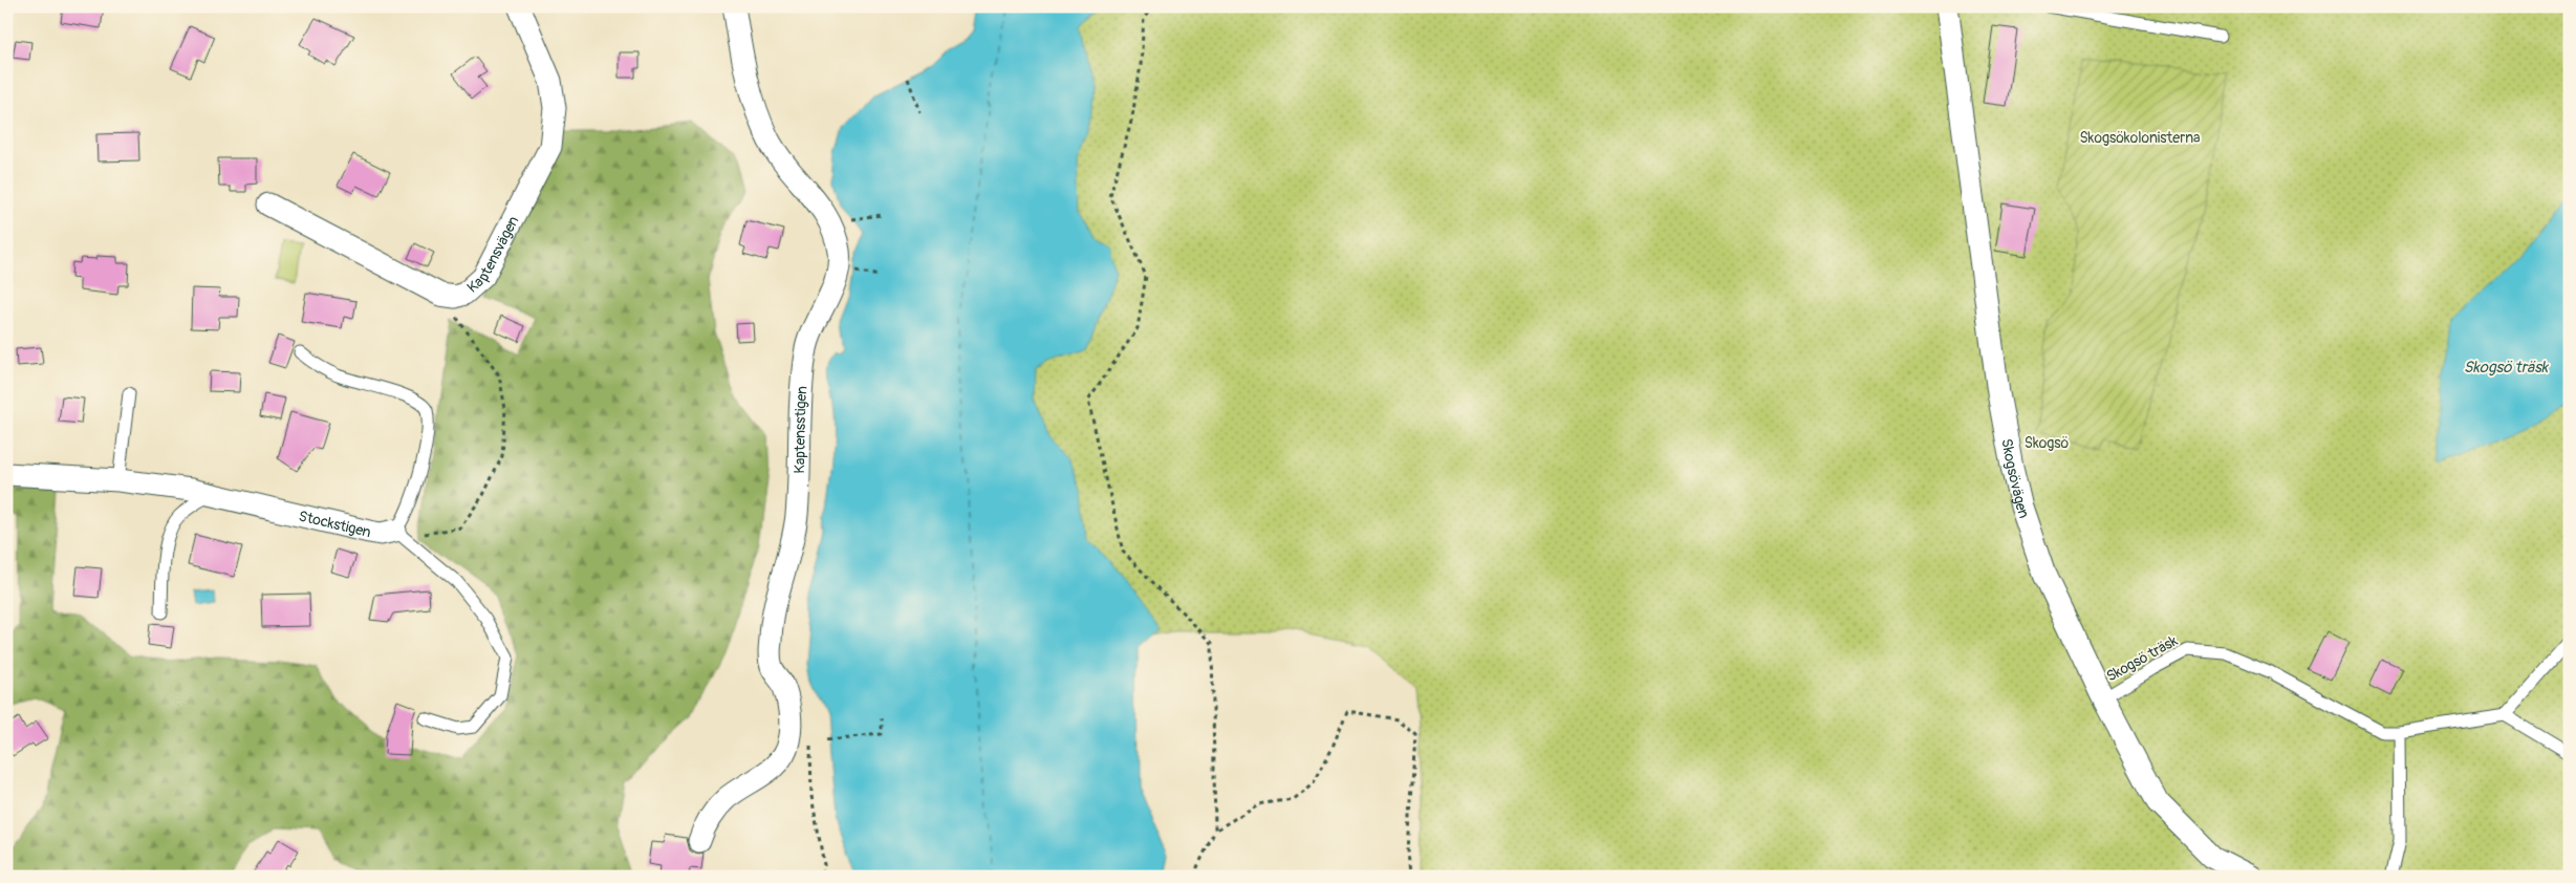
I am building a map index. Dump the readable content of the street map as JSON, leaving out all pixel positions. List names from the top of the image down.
{
  "streets": {
    "street": [
      "Kaptensvägen",
      "Kaptensstigen",
      "Skogsövägen",
      "Stockstigen"
    ],
    "lane": ["Skogsö träsk"]
  },
  "crossings": [
    ["Skogsövägen", "Skogsö träsk"]
  ],
  "water": ["Skogsö träsk"],
  "parks": ["Skogsökolonisterna", "Skogsö"]
}
